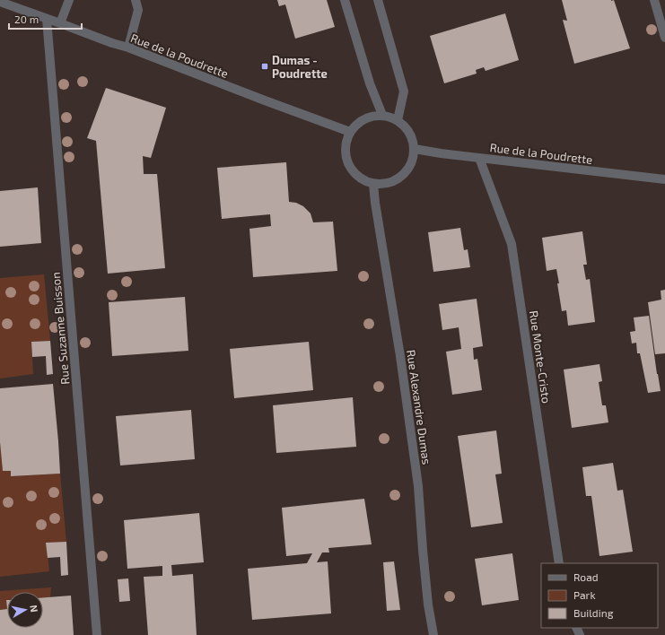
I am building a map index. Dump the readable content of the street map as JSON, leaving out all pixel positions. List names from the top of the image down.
{
  "streets": {
    "street": [
      "Rue de la Poudrette",
      "Rue Suzanne Buisson",
      "Rue Monte-Cristo",
      "Rue Alexandre Dumas"
    ]
  },
  "crossings": [
    ["Rue de la Poudrette", "Rue Suzanne Buisson"],
    ["Rue de la Poudrette", "Rue Monte-Cristo"],
    ["Rue de la Poudrette", "Rue Alexandre Dumas"]
  ],
  "places": {
    "transit": ["Dumas - Poudrette"]
  },
  "legend": ["Road", "Park", "Building"],
  "scale_bar": "20 m",
  "north": "right"
}
